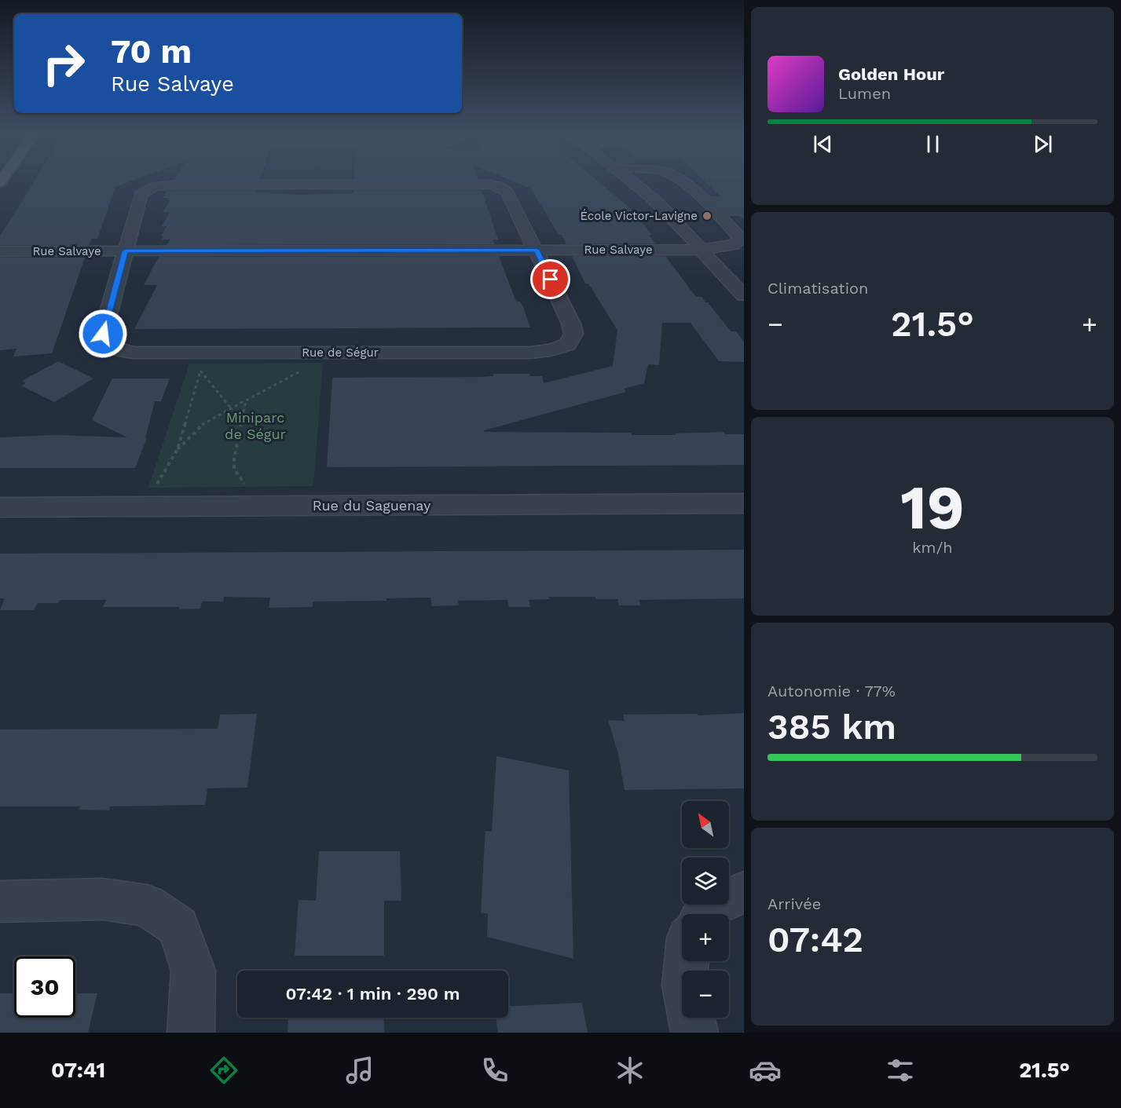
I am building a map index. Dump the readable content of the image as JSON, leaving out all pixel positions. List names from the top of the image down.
{
  "streets": {
    "street": ["Rue Salvaye", "Rue de Ségur", "Rue du Saguenay"]
  },
  "crossings": [
    ["Rue Salvaye", "Rue de Ségur"]
  ],
  "parks": ["Miniparc de Ségur"],
  "places": ["École Victor-Lavigne"],
  "north": "top left",
  "page": {
    "turn": ["70 m", "Rue Salvaye"],
    "song": ["Golden Hour", "Lumen"],
    "tile": [
      "Climatisation",
      ["19", "km/h"],
      ["Autonomie · 77%", "385 km"],
      ["Arrivée", "07:42"]
    ],
    "heat": ["−", "21.5°", "+"],
    "map_buttons": ["+", "−"],
    "limit": "30",
    "trip": "07:42 · 1 min · 290 m",
    "tabs": ["07:41", "21.5°"]
  }
}
